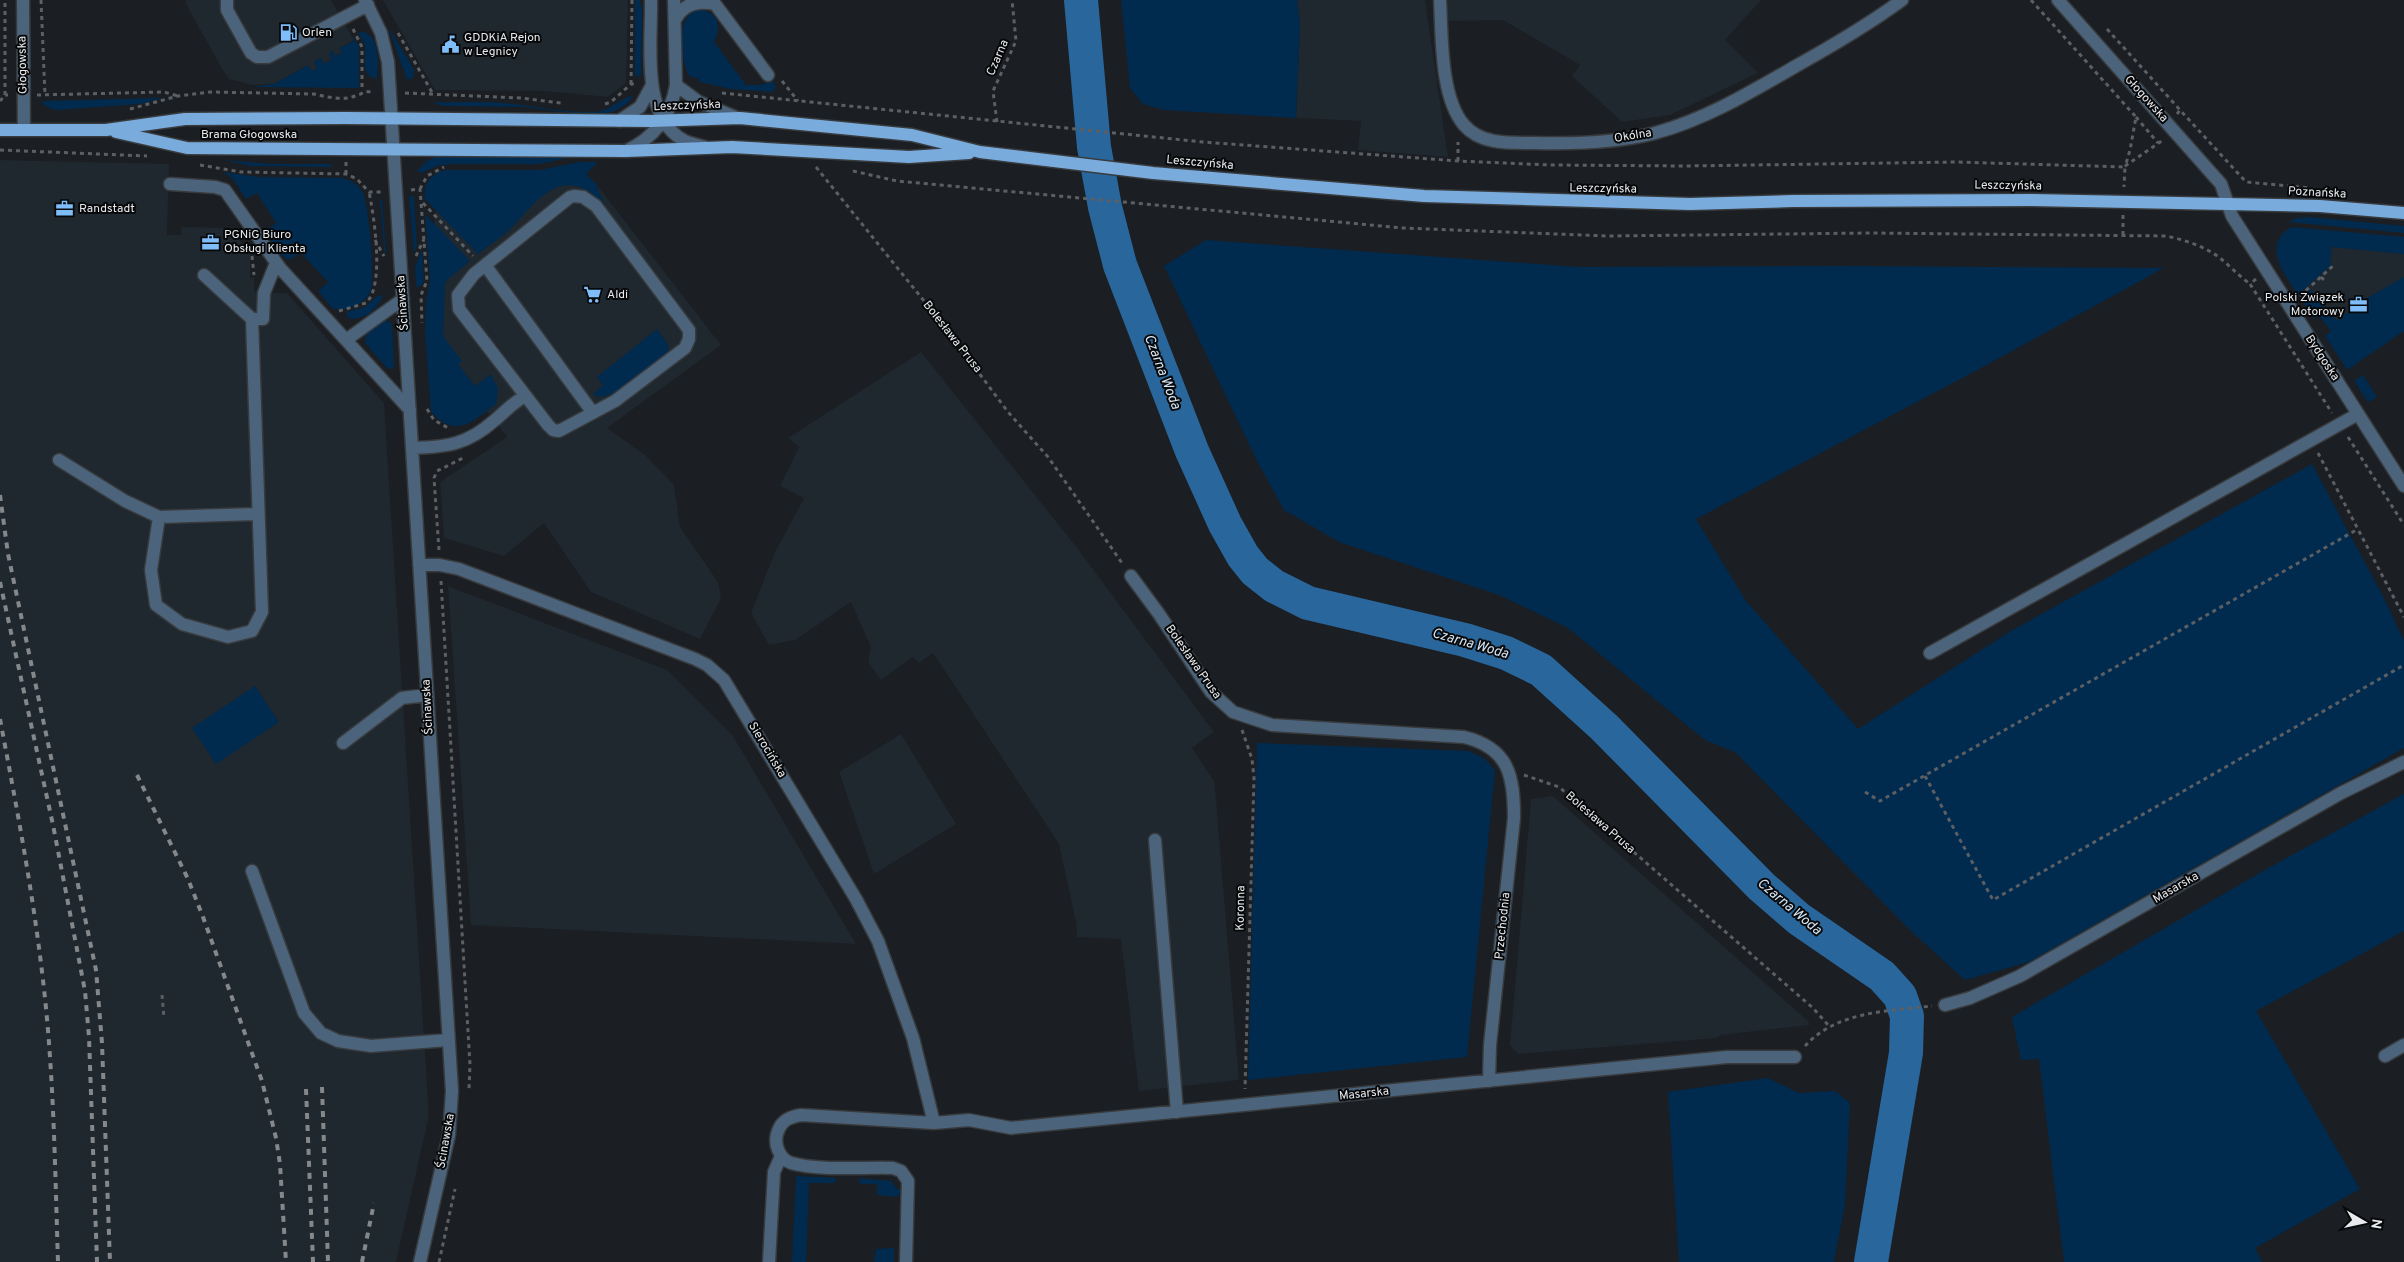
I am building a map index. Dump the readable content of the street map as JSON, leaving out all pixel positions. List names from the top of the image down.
{
  "streets": {
    "main road": ["Leszczyńska", "Brama Głogowska", "Poznańska"],
    "street": [
      "Głogowska",
      "Okólna",
      "Ścinawska",
      "Bolesława Prusa",
      "Bydgoska",
      "Sierocińska",
      "Masarska",
      "Przechodnia"
    ],
    "path": ["Czarna", "Koronna"]
  },
  "crossings": [
    ["Głogowska", "Leszczyńska"],
    ["Głogowska", "Brama Głogowska"],
    ["Głogowska", "Poznańska"],
    ["Głogowska", "Bydgoska"],
    ["Leszczyńska", "Brama Głogowska"],
    ["Leszczyńska", "Poznańska"],
    ["Leszczyńska", "Ścinawska"],
    ["Leszczyńska", "Bydgoska"],
    ["Brama Głogowska", "Ścinawska"],
    ["Poznańska", "Bydgoska"],
    ["Ścinawska", "Sierocińska"],
    ["Bolesława Prusa", "Koronna"],
    ["Bolesława Prusa", "Przechodnia"],
    ["Sierocińska", "Masarska"],
    ["Masarska", "Koronna"],
    ["Masarska", "Przechodnia"]
  ],
  "water": ["Czarna Woda"],
  "places": {
    "fuel station": ["Orlen"],
    "public building": ["GDDKiA Rejon w Legnicy"],
    "office": ["Randstadt", "PGNiG Biuro Obsługi Klienta", "Polski Związek Motorowy"],
    "supermarket": ["Aldi"]
  },
  "north": "right"
}
